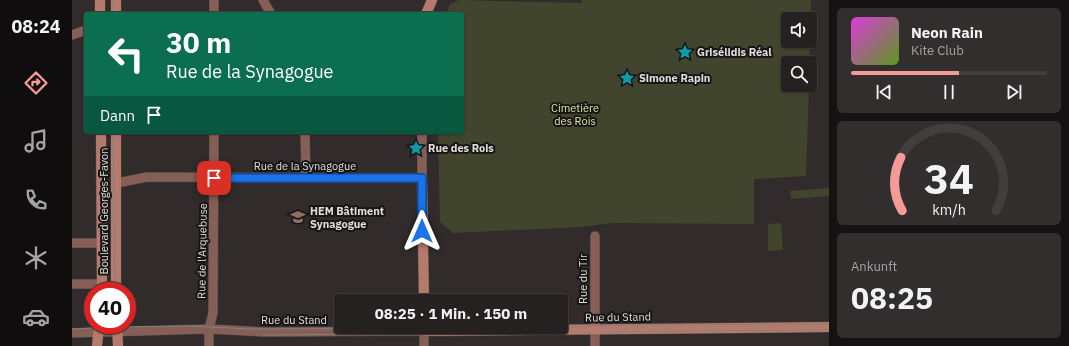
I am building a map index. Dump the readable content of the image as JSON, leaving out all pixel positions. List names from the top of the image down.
{
  "streets": {
    "street": [
      "Rue de la Synagogue",
      "Boulevard Georges-Favon",
      "Rue de l'Arquebuse",
      "Rue du Tir",
      "Rue du Stand"
    ]
  },
  "crossings": [
    ["Rue de la Synagogue", "Boulevard Georges-Favon"],
    ["Rue de la Synagogue", "Rue de l'Arquebuse"],
    ["Rue de l'Arquebuse", "Rue du Stand"],
    ["Rue du Tir", "Rue du Stand"]
  ],
  "parks": ["Cimetière des Rois"],
  "places": {
    "place": ["Grisélidis Réal", "Simone Rapin", "Rue des Rois"],
    "school or university": ["HEM Bâtiment Synagogue"]
  },
  "page": {
    "tabs": "08:24",
    "turn": ["30 m", "Rue de la Synagogue"],
    "song": ["Neon Rain", "Kite Club"],
    "then": "Dann",
    "tile": ["Ankunft", "08:25"],
    "limit": "40",
    "trip": "08:25 · 1 Min. · 150 m",
    "gauge": ["34", "km/h"]
  }
}
